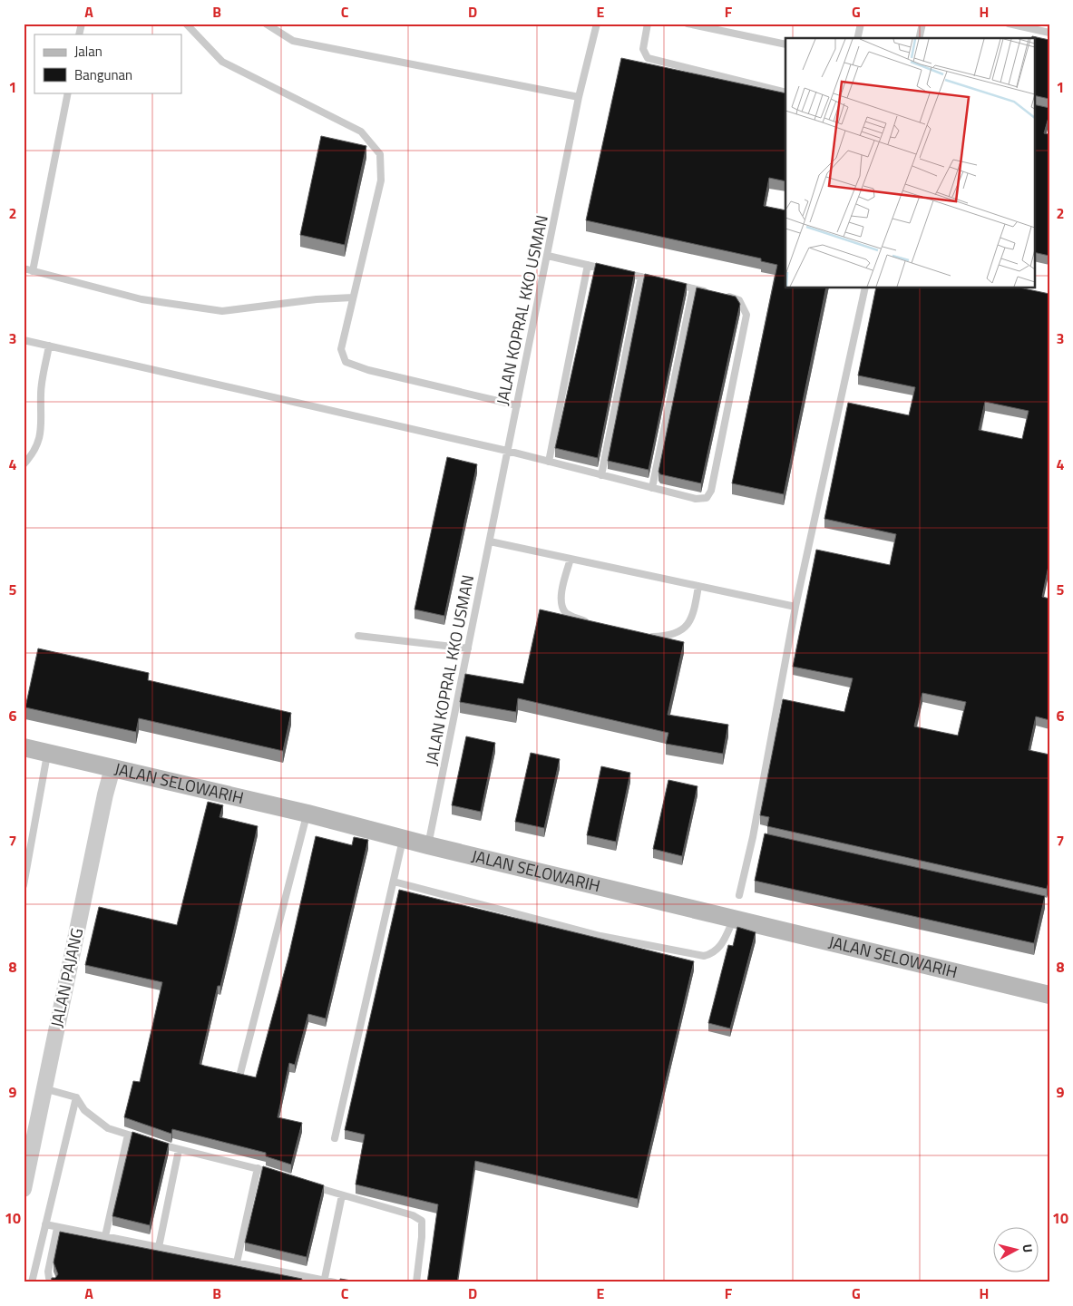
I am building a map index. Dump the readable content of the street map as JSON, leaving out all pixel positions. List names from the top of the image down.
{
  "streets": {
    "main road": ["JALAN SELOWARIH"],
    "street": ["JALAN PAJANG"],
    "lane": ["JALAN KOPRAL KKO USMAN"]
  },
  "crossings": [
    ["JALAN KOPRAL KKO USMAN", "JALAN SELOWARIH"],
    ["JALAN SELOWARIH", "JALAN PAJANG"]
  ],
  "legend": ["Jalan", "Bangunan"],
  "north": "right",
  "grid": {
    "columns": [
      "A",
      "B",
      "C",
      "D",
      "E",
      "F",
      "G",
      "H"
    ],
    "rows": [
      "1",
      "2",
      "3",
      "4",
      "5",
      "6",
      "7",
      "8",
      "9",
      "10"
    ]
  }
}
